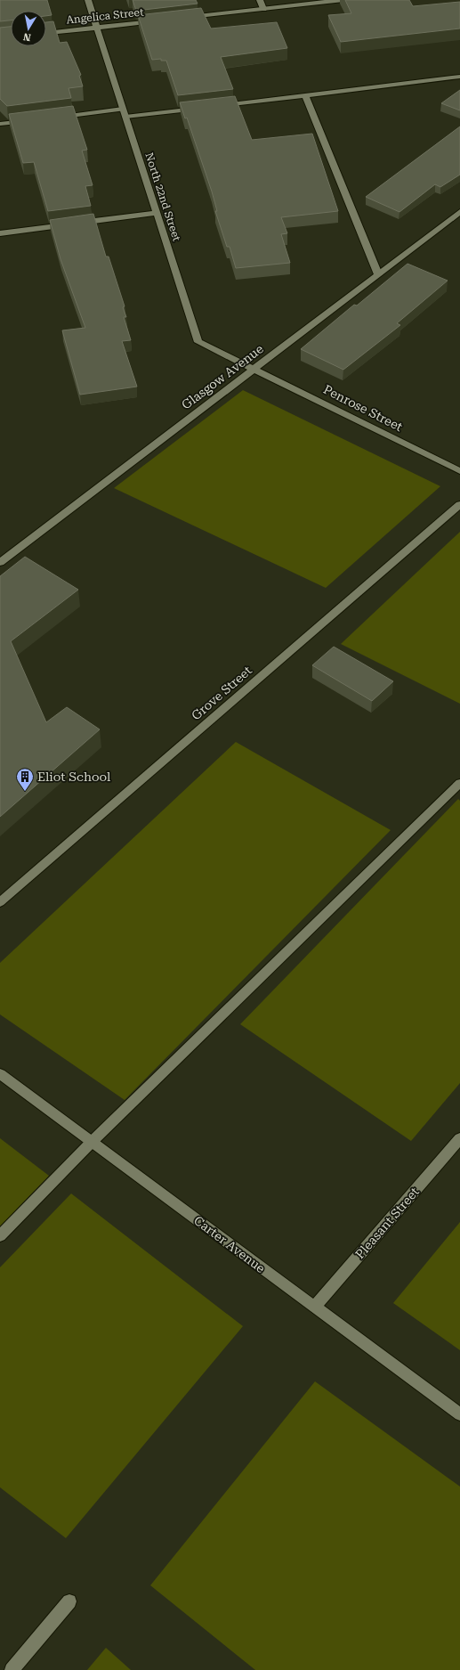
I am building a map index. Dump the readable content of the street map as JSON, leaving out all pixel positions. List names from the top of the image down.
{
  "streets": {
    "street": [
      "Angelica Street",
      "North 22nd Street",
      "Glasgow Avenue",
      "Penrose Street",
      "Grove Street",
      "Pleasant Street",
      "Carter Avenue"
    ]
  },
  "crossings": [
    ["Angelica Street", "North 22nd Street"],
    ["North 22nd Street", "Glasgow Avenue"],
    ["North 22nd Street", "Penrose Street"],
    ["Glasgow Avenue", "Penrose Street"],
    ["Pleasant Street", "Carter Avenue"]
  ],
  "places": {
    "building": ["Eliot School"]
  },
  "north": "bottom"
}
